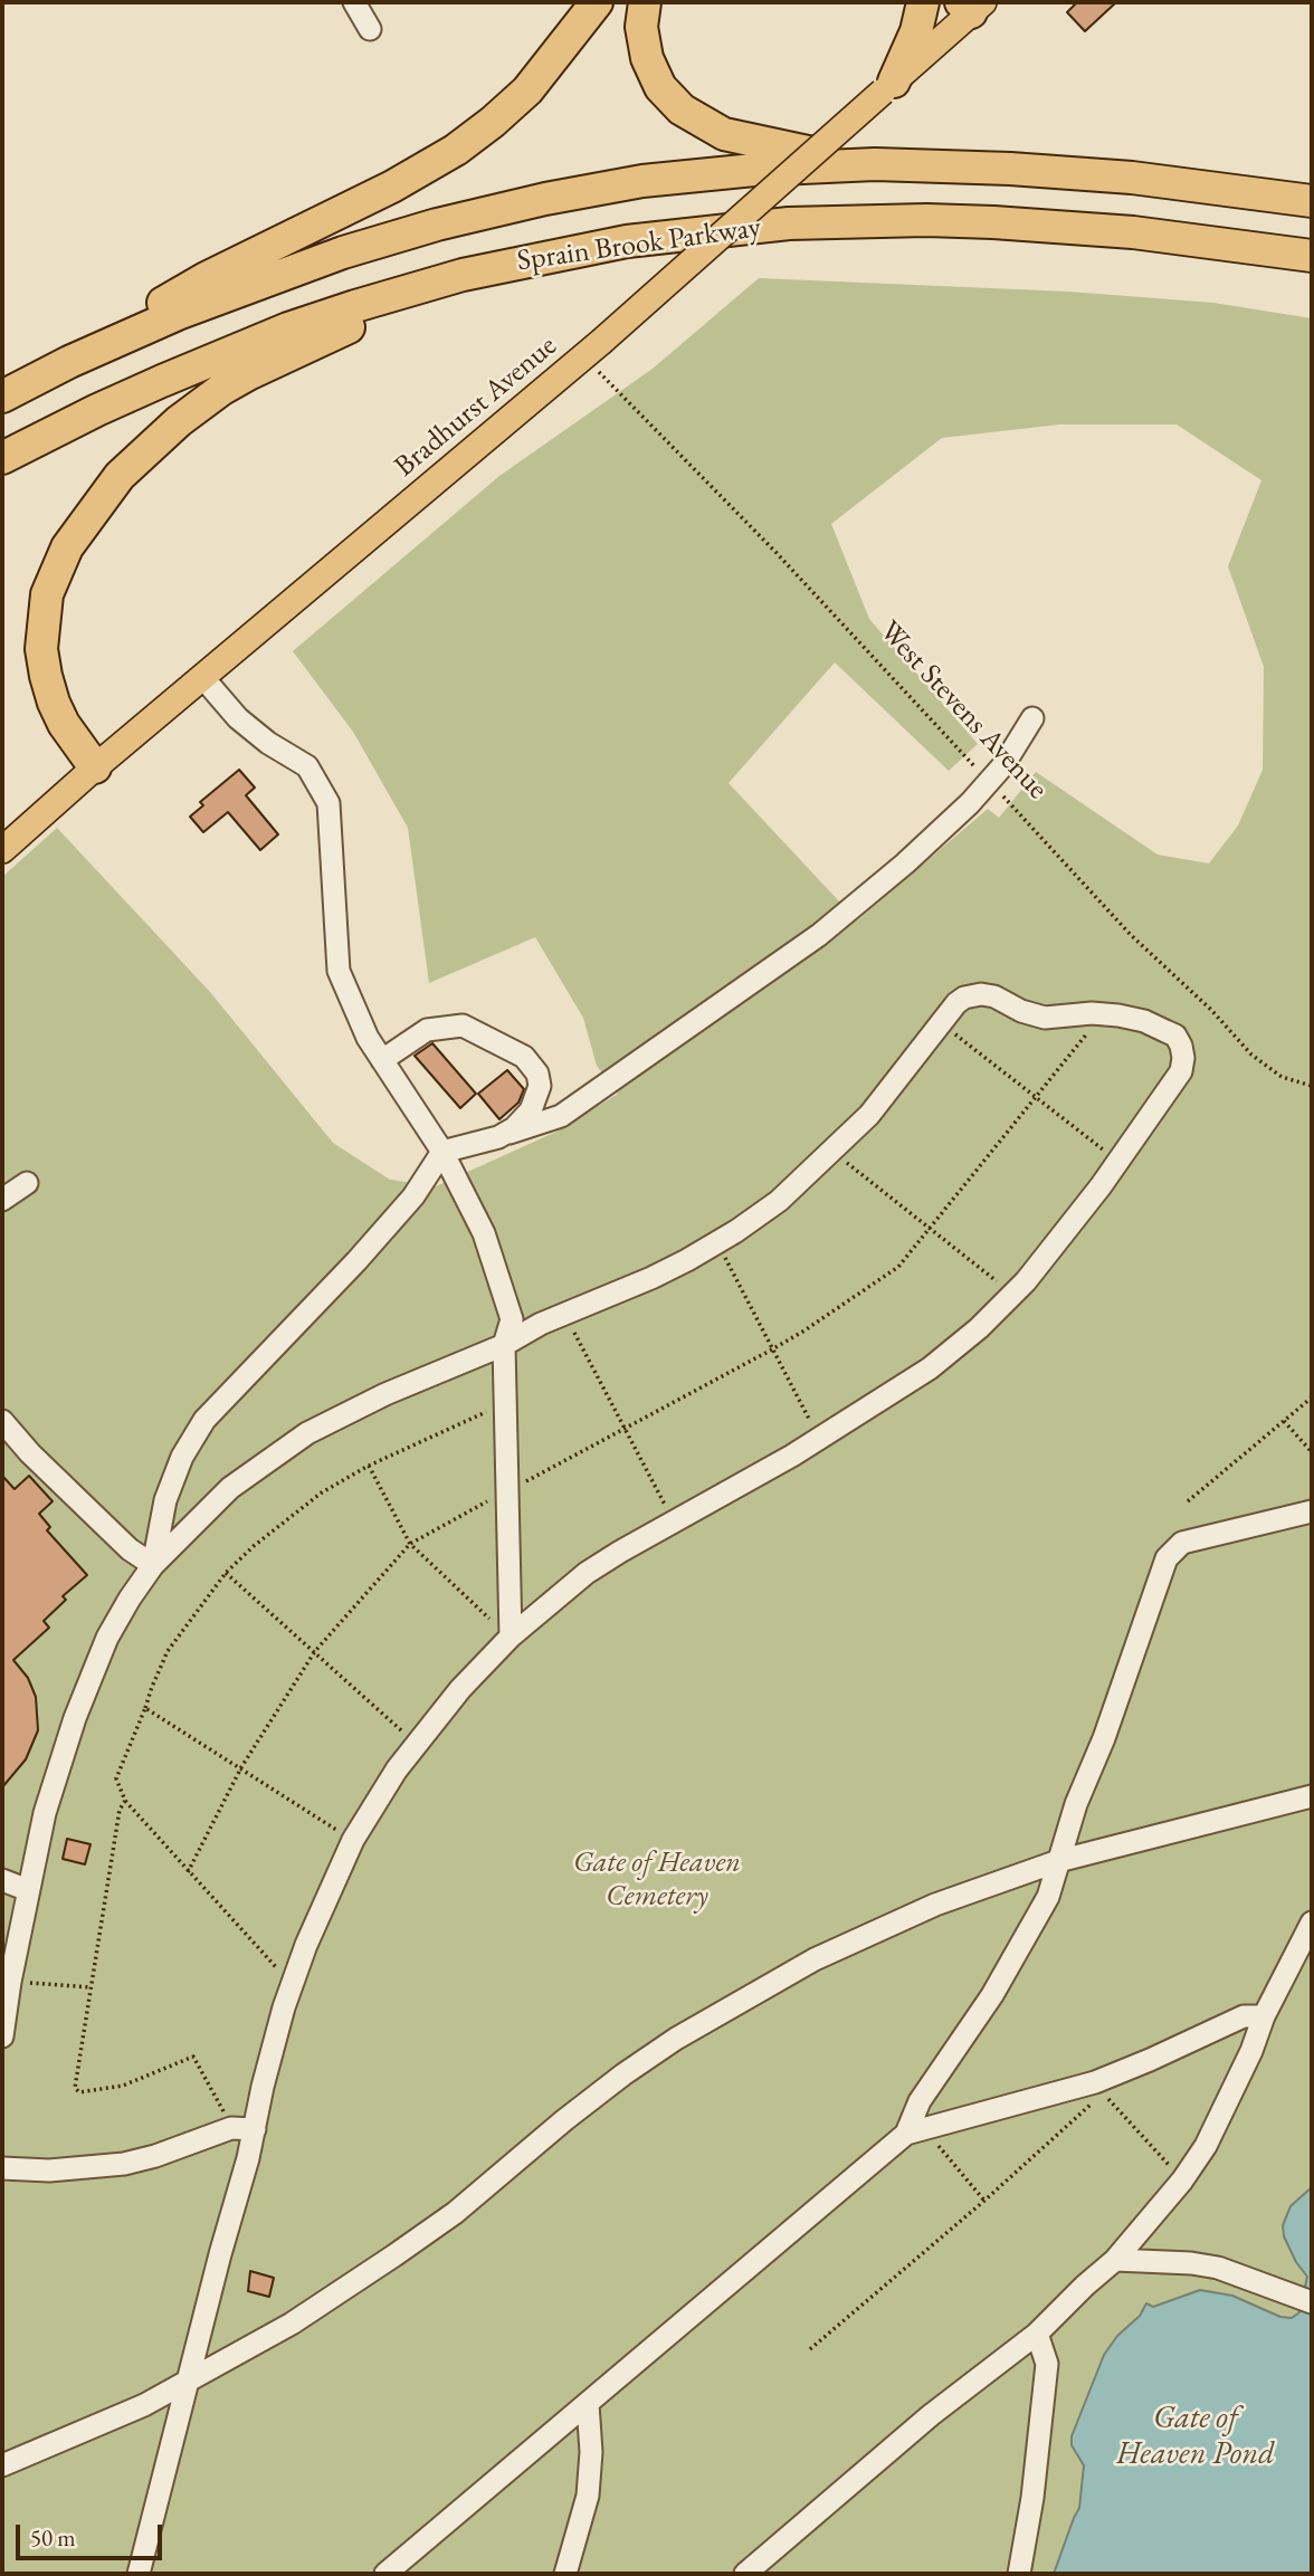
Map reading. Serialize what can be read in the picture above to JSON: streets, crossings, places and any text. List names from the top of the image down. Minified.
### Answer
{"streets":{"highway":["Sprain Brook Parkway"],"main road":["Bradhurst Avenue"],"path":["West Stevens Avenue"]},"crossings":[["Bradhurst Avenue","West Stevens Avenue"]],"water":["Gate of Heaven Pond"],"parks":["Gate of Heaven Cemetery"],"scale_bar":"50 m"}
